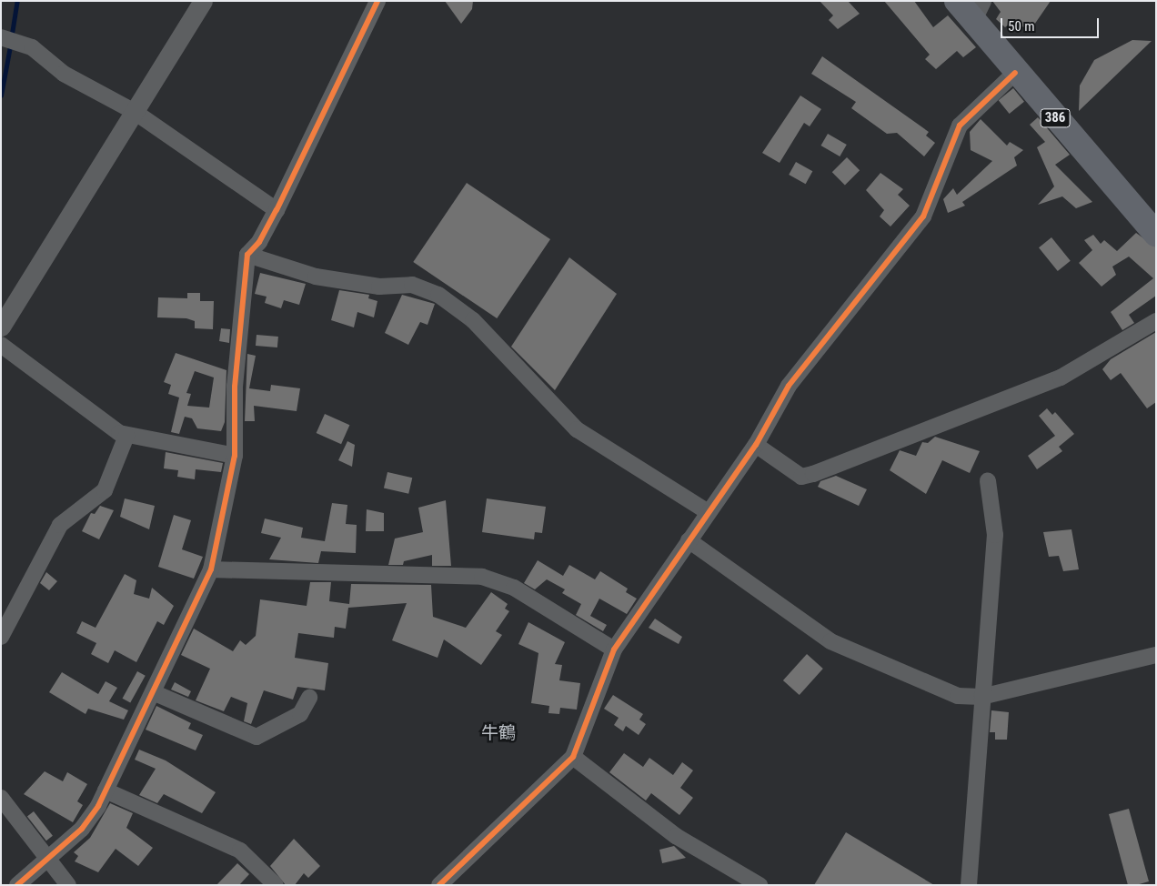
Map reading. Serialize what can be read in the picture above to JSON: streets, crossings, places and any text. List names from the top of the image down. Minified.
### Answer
{"streets":{"highway":["386"]},"districts":["牛鶴"],"scale_bar":"50 m"}
